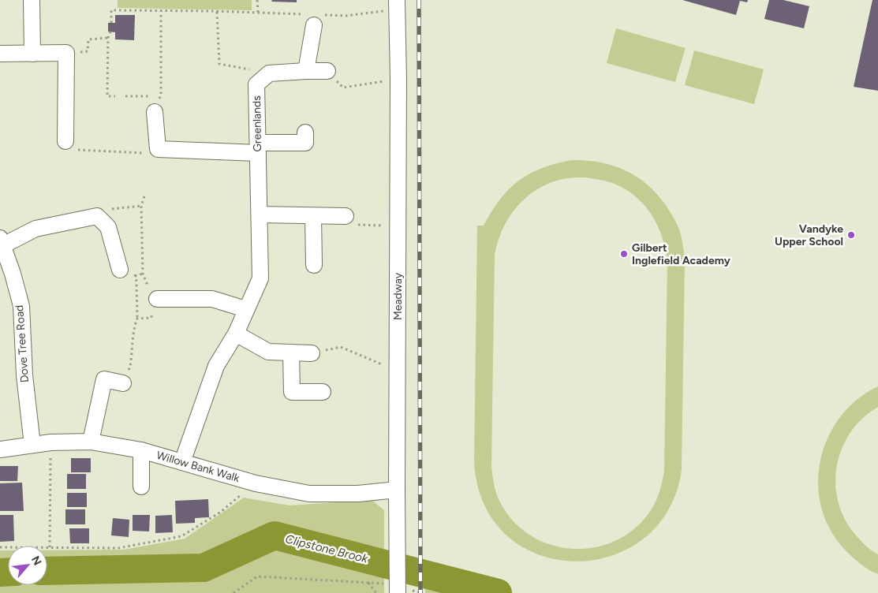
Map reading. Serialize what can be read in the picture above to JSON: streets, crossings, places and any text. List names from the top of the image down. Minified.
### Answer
{"streets":{"street":["Greenlands","Meadway","Dove Tree Road","Willow Bank Walk"]},"crossings":[["Greenlands","Willow Bank Walk"],["Meadway","Willow Bank Walk"],["Dove Tree Road","Willow Bank Walk"]],"water":["Clipstone Brook"],"places":["Vandyke Upper School","Gilbert Inglefield Academy"],"north":"top right"}
